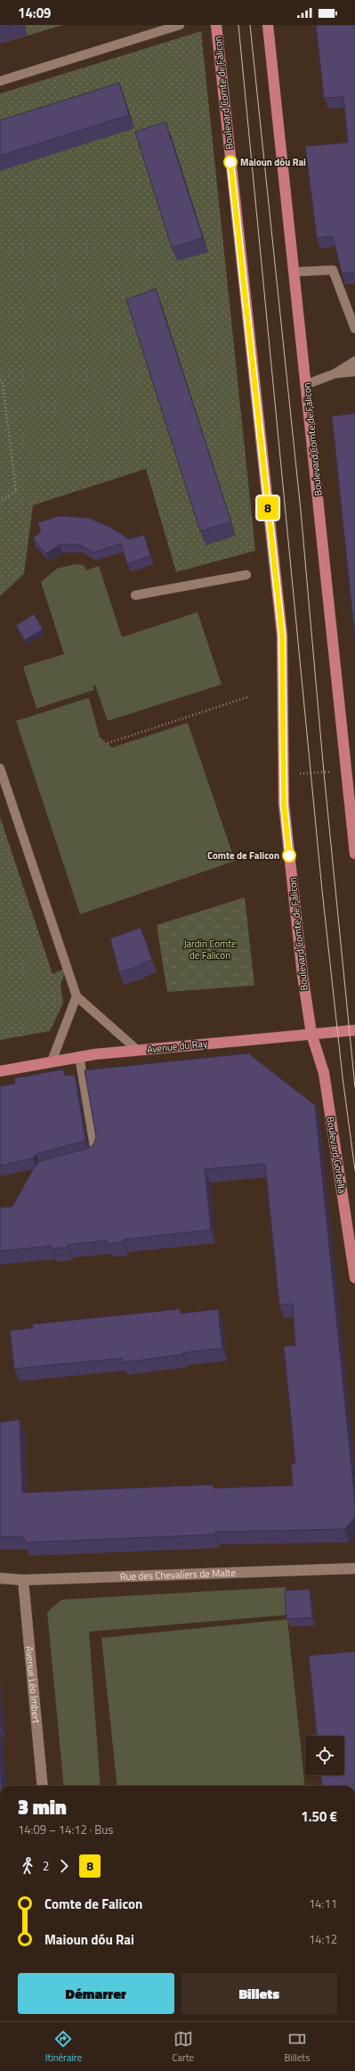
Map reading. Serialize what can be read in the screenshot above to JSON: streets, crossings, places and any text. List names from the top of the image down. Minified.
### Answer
{"streets":{"main road":["Boulevard Comte de Falicon","Avenue du Ray","Boulevard Gorbella"],"street":["Rue des Chevaliers de Malte","Avenue Léo Imbert"]},"crossings":[["Boulevard Comte de Falicon","Avenue du Ray"],["Boulevard Comte de Falicon","Boulevard Gorbella"],["Avenue du Ray","Boulevard Gorbella"],["Rue des Chevaliers de Malte","Avenue Léo Imbert"]],"parks":["Jardin Comte de Falicon"],"places":["Maioun dóu Rai","Comte de Falicon"],"lines":["bus line 8"],"page":{"status":"14:09","on_map":"8","heading":["3 min","14:09 – 14:12 · Bus","1.50 €"],"legs":["2","8"],"list":[{"name":"Comte de Falicon","value":"14:11"},{"name":"Maioun dóu Rai","value":"14:12"}],"buttons":["Démarrer","Billets"],"tabs":["Itinéraire","Carte","Billets"]}}
